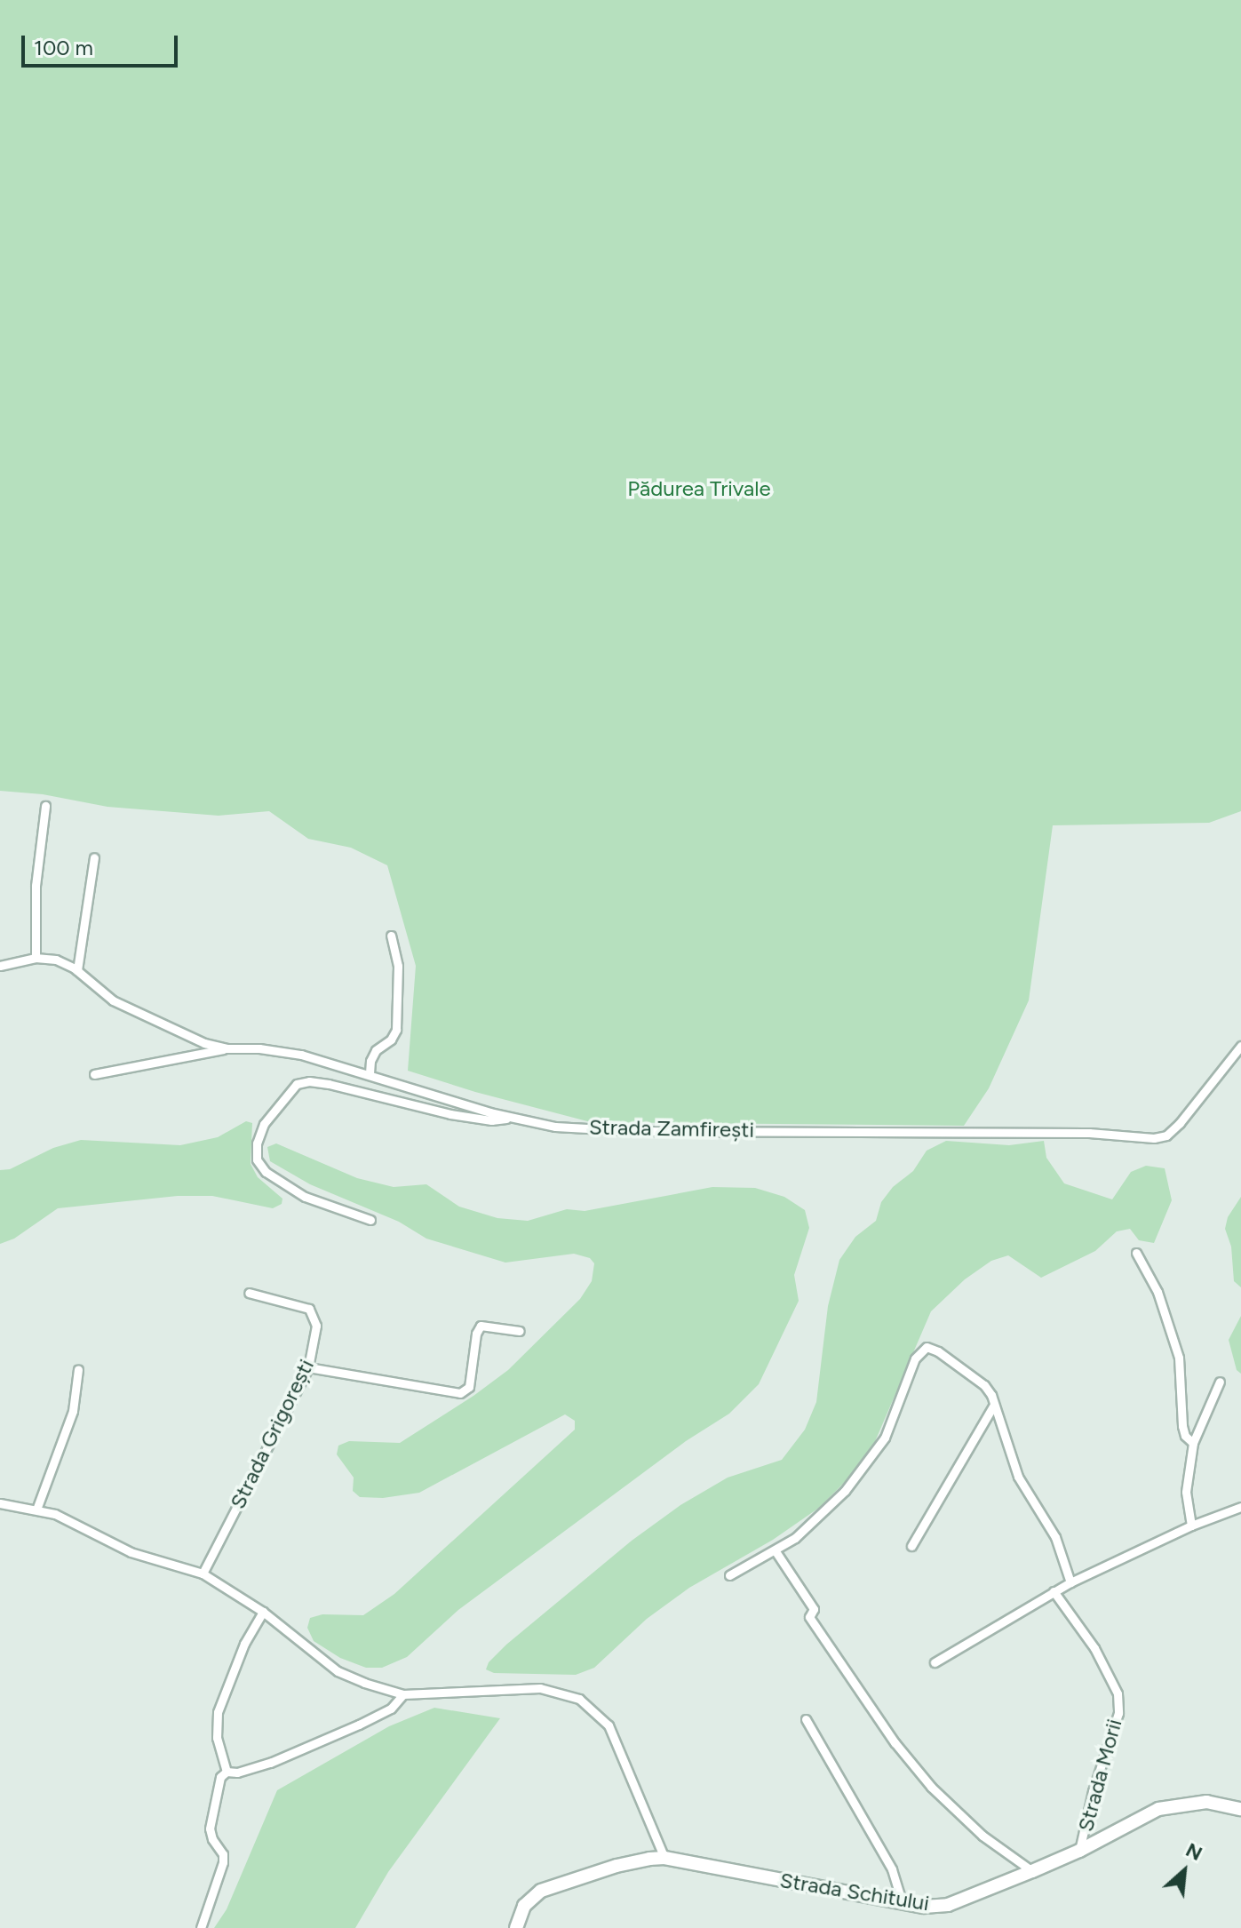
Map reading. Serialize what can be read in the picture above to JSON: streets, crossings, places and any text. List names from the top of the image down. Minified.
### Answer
{"streets":{"main road":["Strada Schitului"],"street":["Strada Zamfirești","Strada Grigorești","Strada Morii"]},"crossings":[["Strada Morii","Strada Schitului"]],"parks":["Pădurea Trivale"],"scale_bar":"100 m","north":"top right"}
